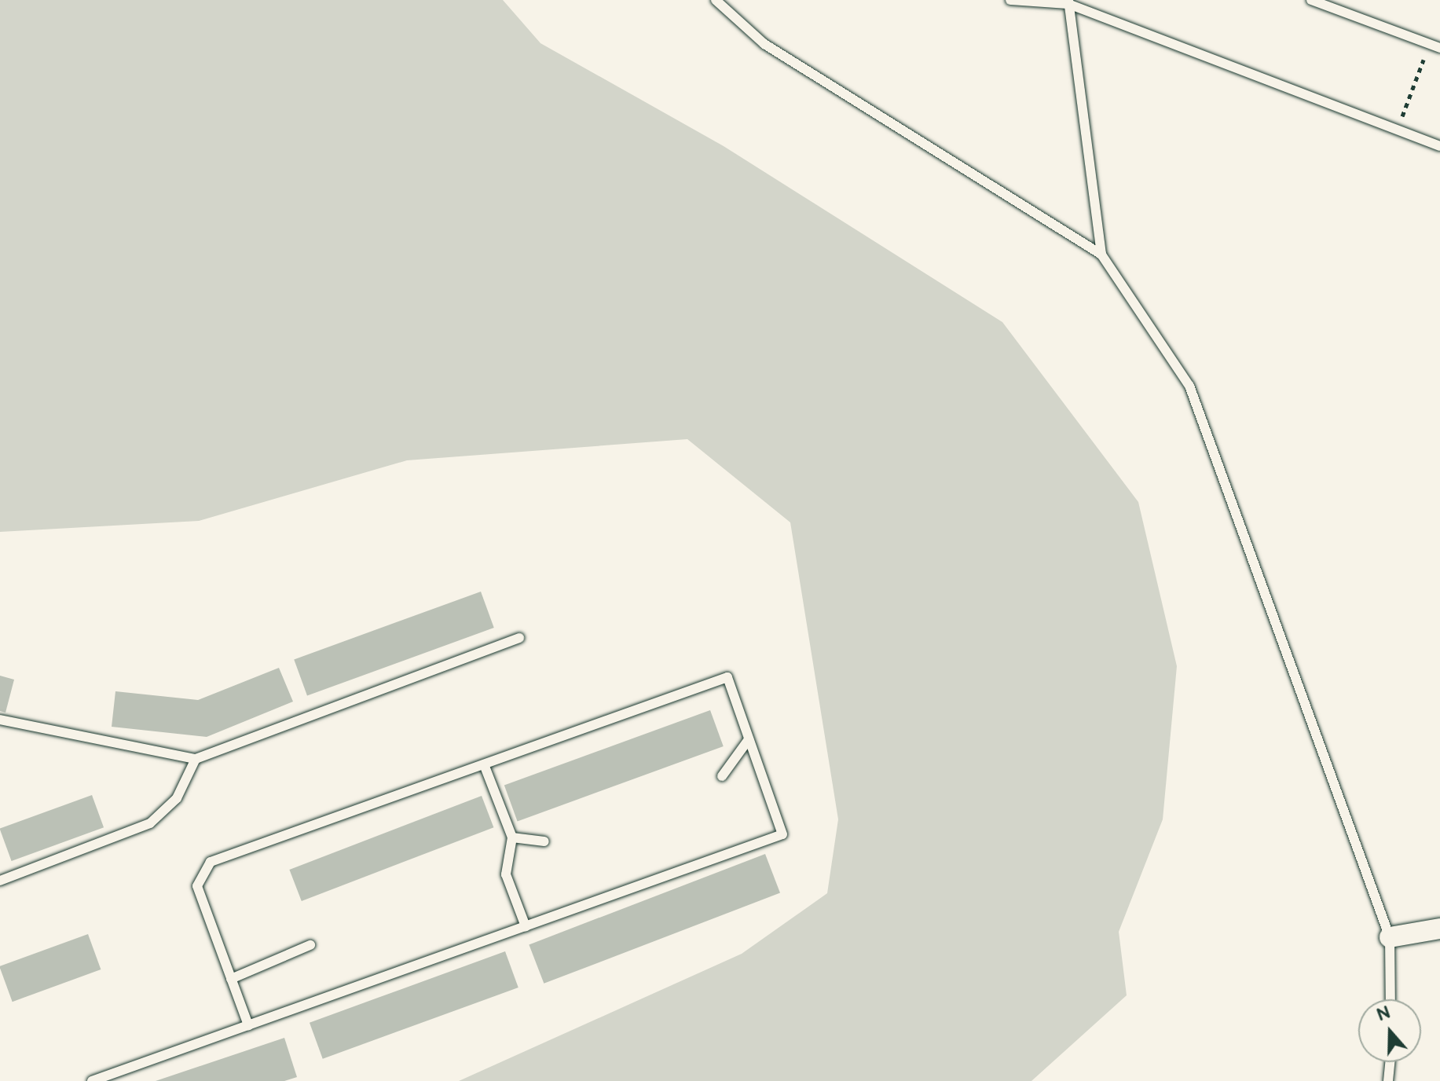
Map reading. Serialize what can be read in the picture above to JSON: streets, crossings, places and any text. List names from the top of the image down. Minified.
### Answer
{"north":"top"}
